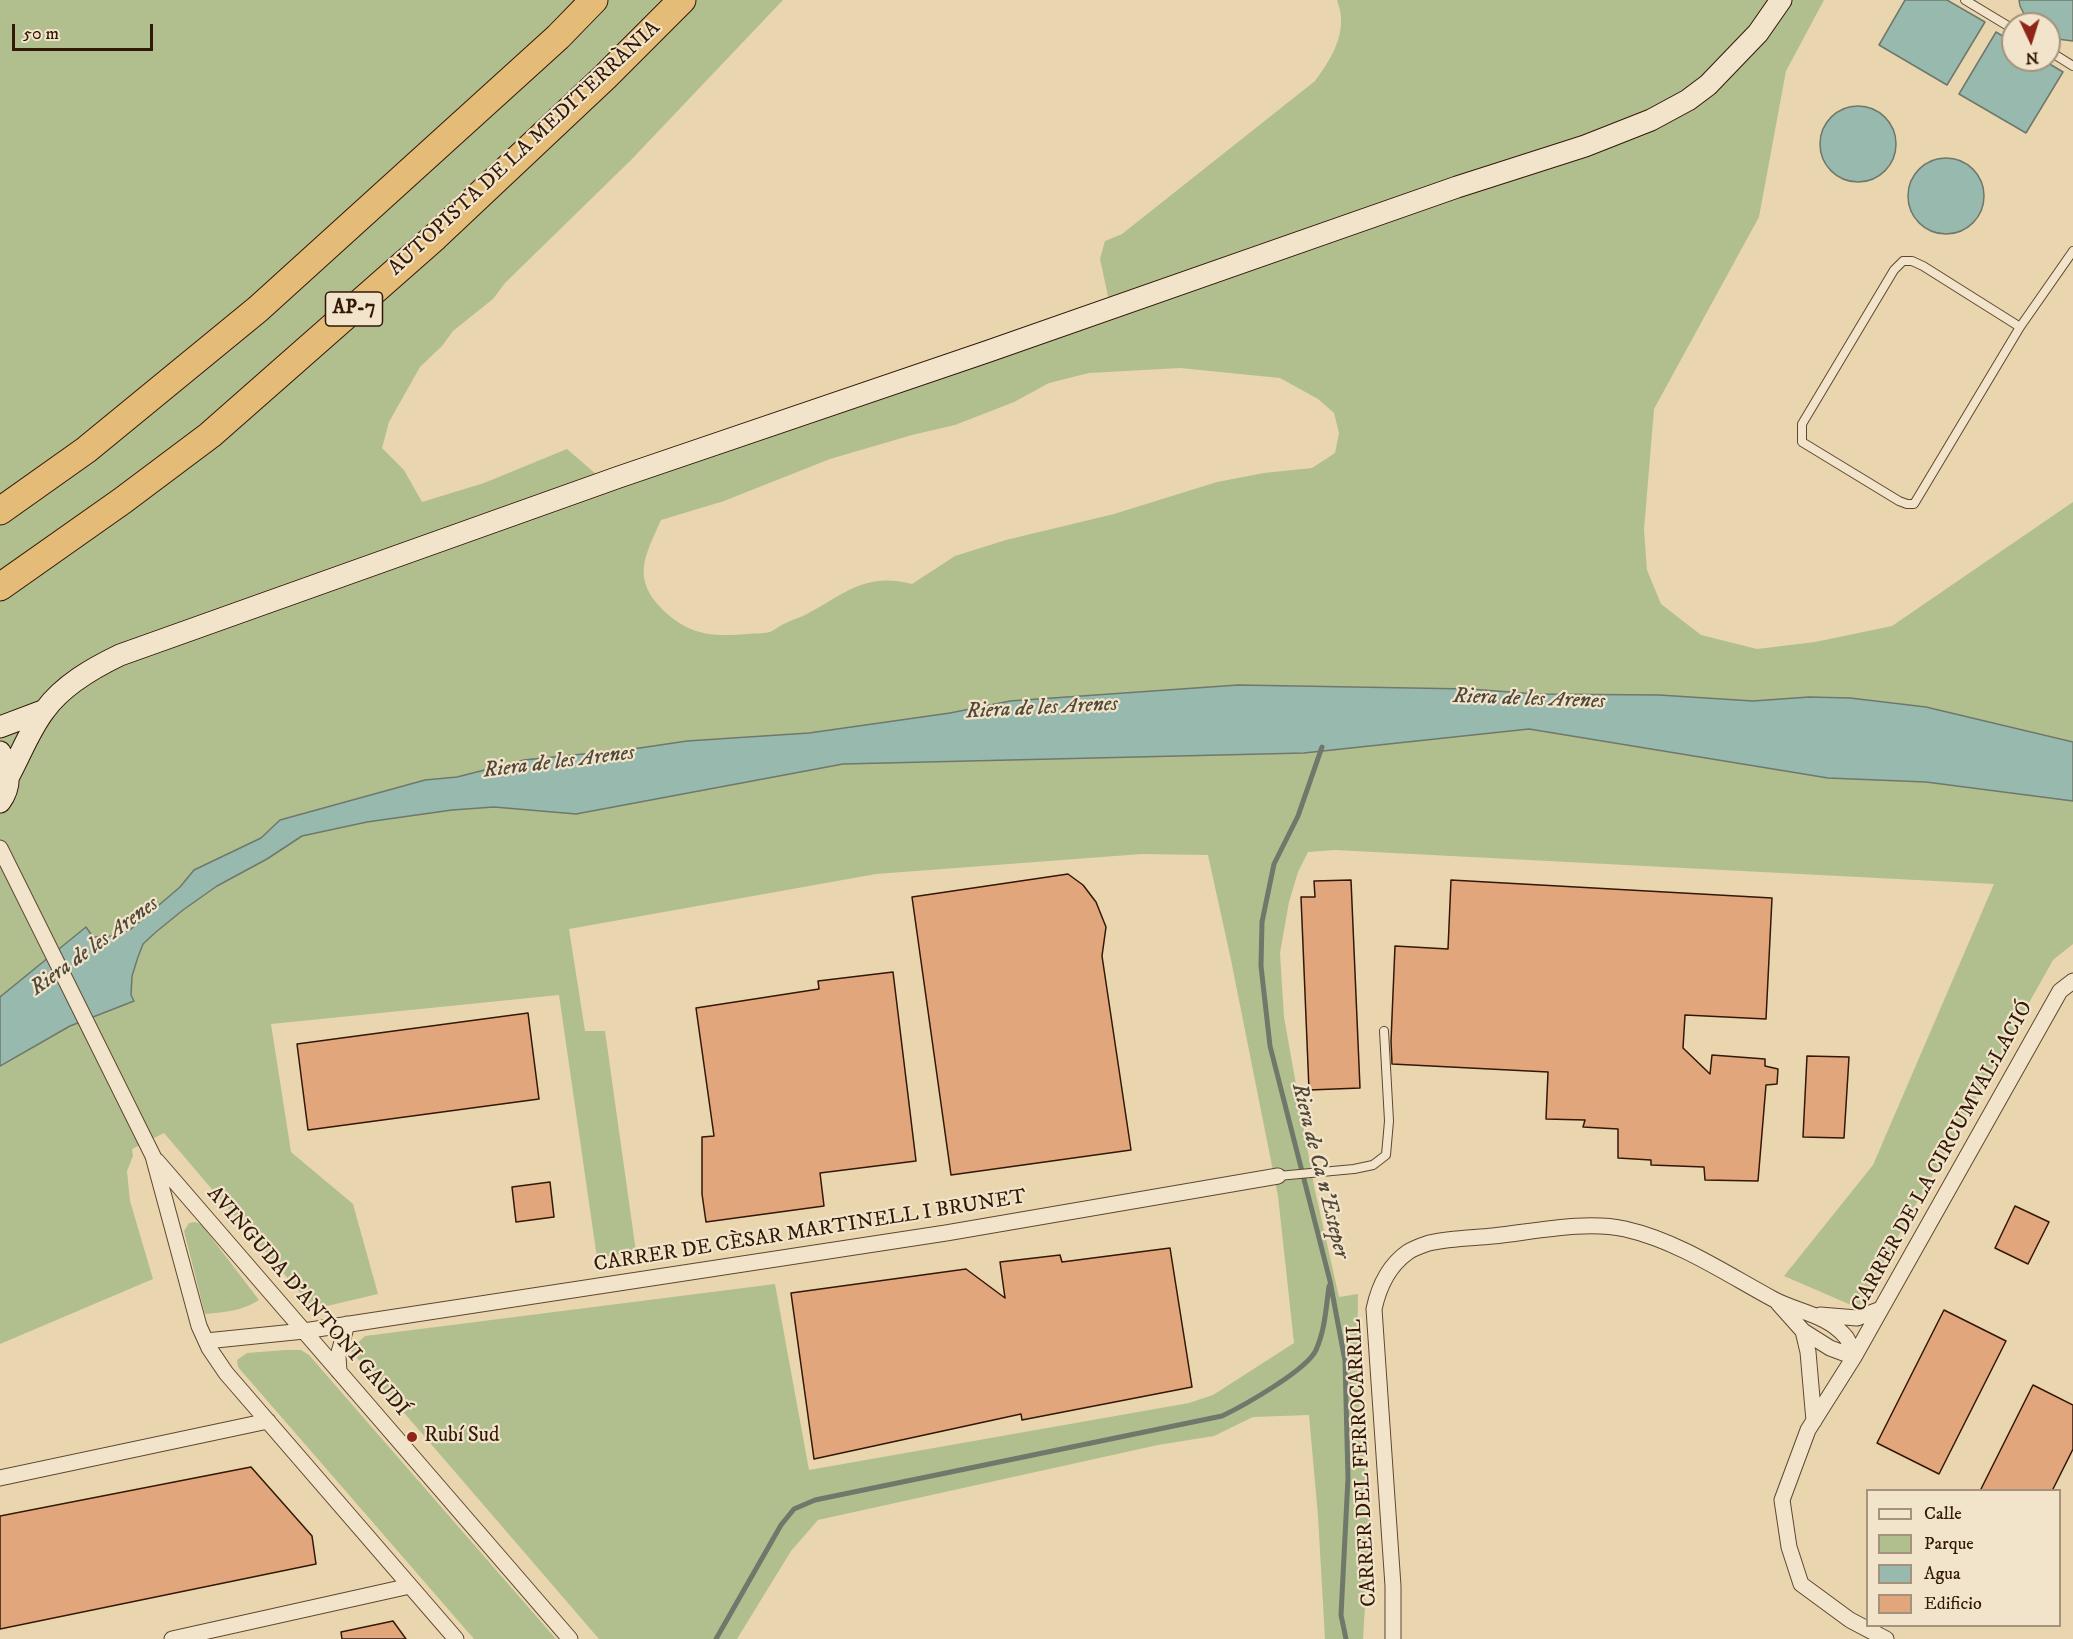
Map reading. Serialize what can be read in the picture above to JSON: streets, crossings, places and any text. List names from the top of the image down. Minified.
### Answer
{"streets":{"highway":["AUTOPISTA DE LA MEDITERRÀNIA","AP-7"],"street":["CARRER DE LA CIRCUMVAL·LACIÓ","CARRER DE CÈSAR MARTINELL I BRUNET","AVINGUDA D'ANTONI GAUDÍ","CARRER DEL FERROCARRIL"]},"crossings":[["CARRER DE LA CIRCUMVAL·LACIÓ","CARRER DEL FERROCARRIL"],["CARRER DE CÈSAR MARTINELL I BRUNET","AVINGUDA D'ANTONI GAUDÍ"]],"water":["Riera de les Arenes","Riera de Ca n'Esteper"],"places":["Rubí Sud"],"legend":["Calle","Parque","Agua","Edificio"],"scale_bar":"50 m","north":"bottom"}
